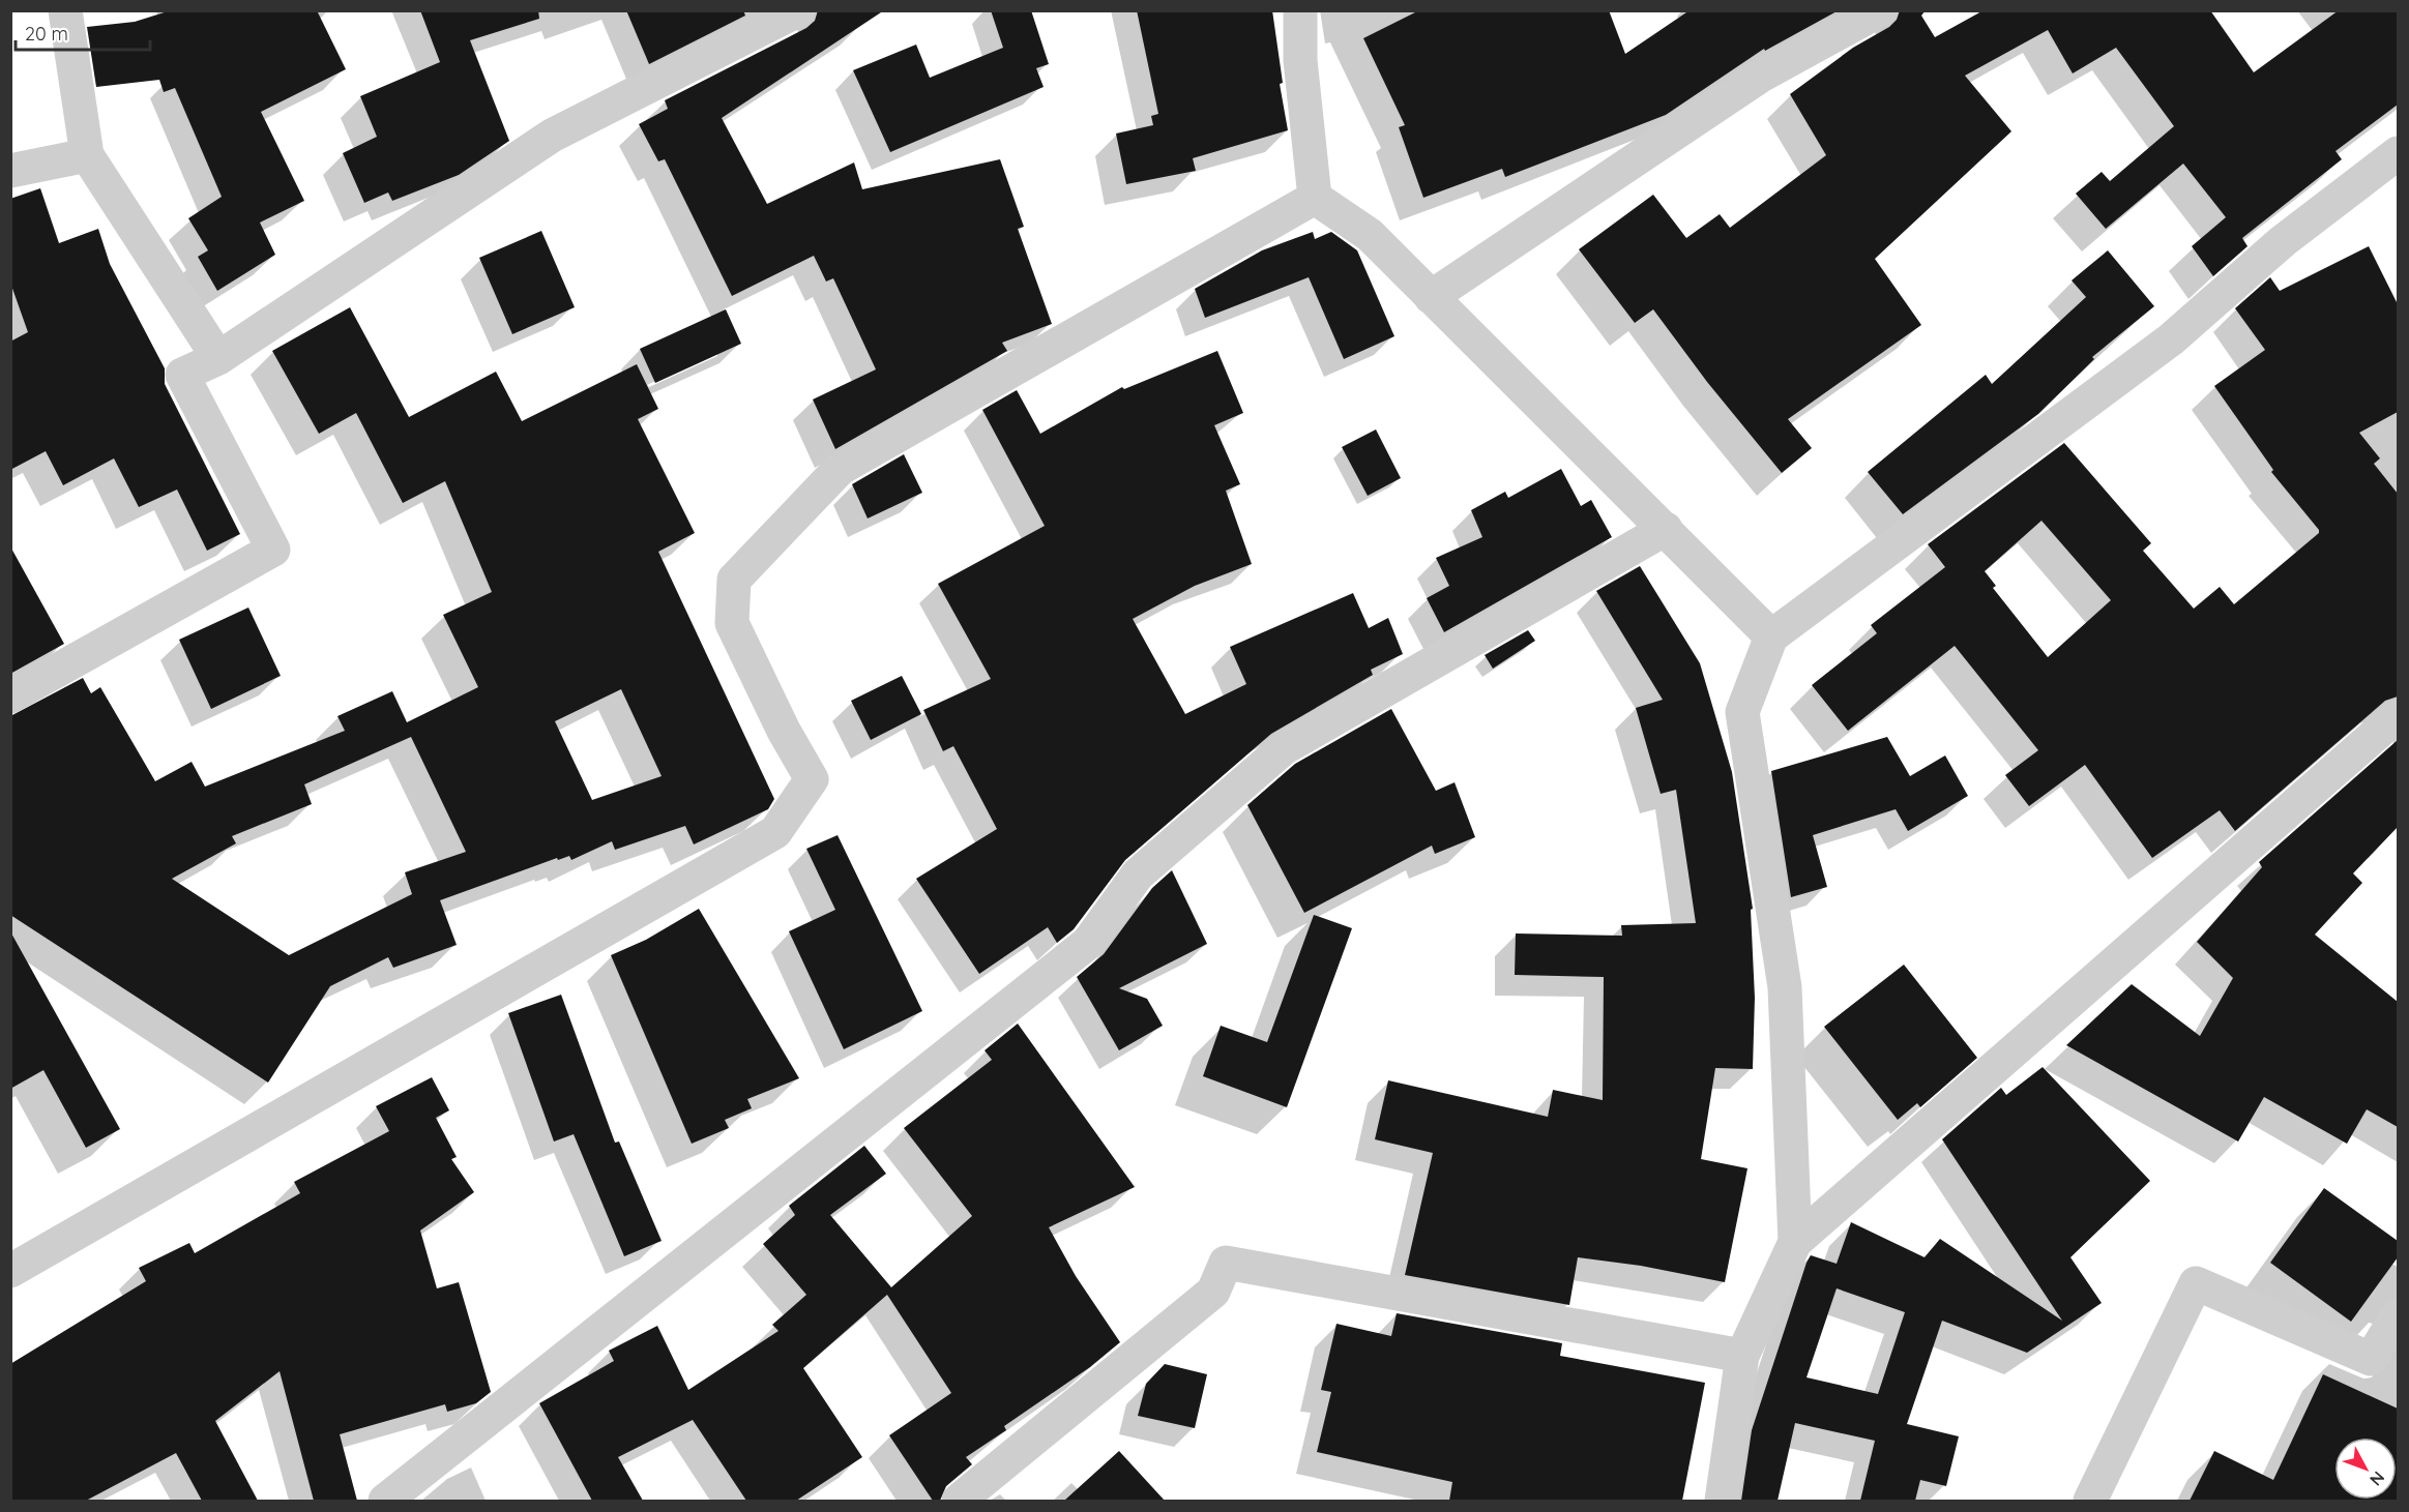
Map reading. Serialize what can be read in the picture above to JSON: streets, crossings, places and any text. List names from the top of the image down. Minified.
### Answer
{"scale_bar":"20 m","north":"bottom right"}
